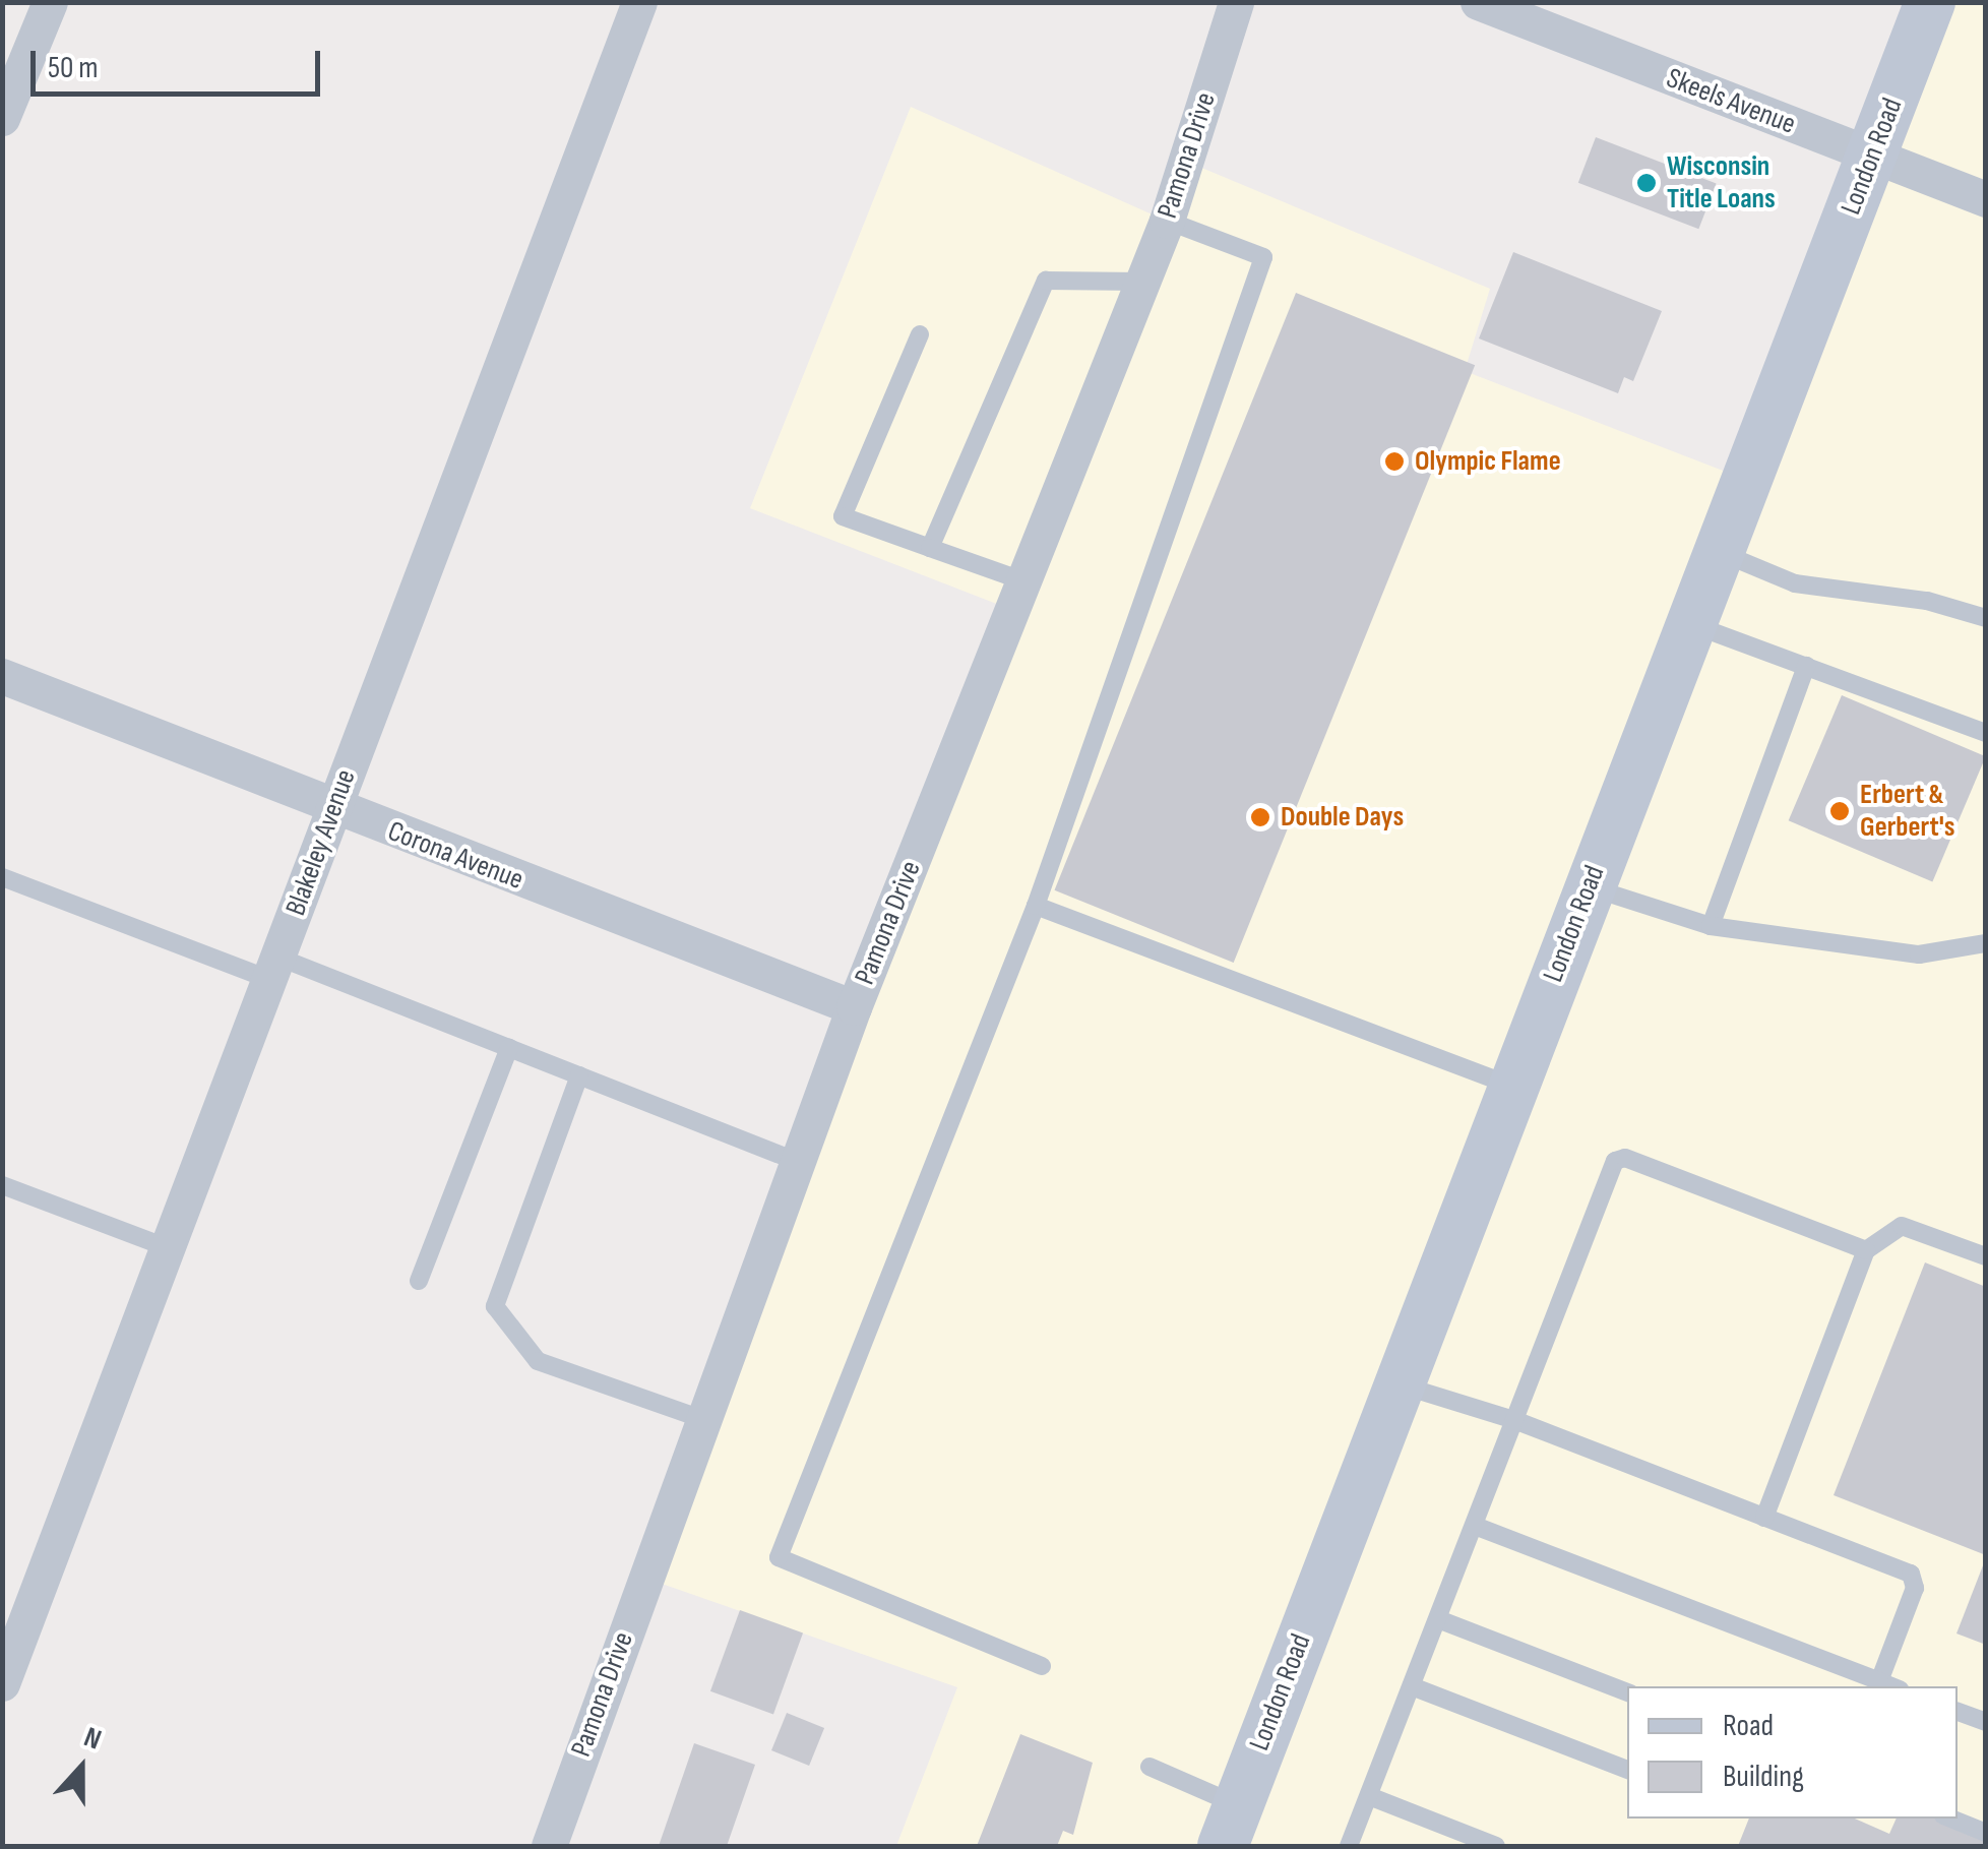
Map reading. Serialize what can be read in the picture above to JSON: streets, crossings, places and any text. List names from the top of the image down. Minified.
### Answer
{"streets":{"street":["Skeels Avenue","Pamona Drive","London Road","Blakeley Avenue","Corona Avenue"]},"crossings":[["Skeels Avenue","London Road"],["Pamona Drive","Corona Avenue"],["Blakeley Avenue","Corona Avenue"]],"places":["Wisconsin Title Loans","Olympic Flame","Erbert & Gerbert's","Double Days"],"legend":["Road","Building"],"scale_bar":"50 m","north":"top"}
